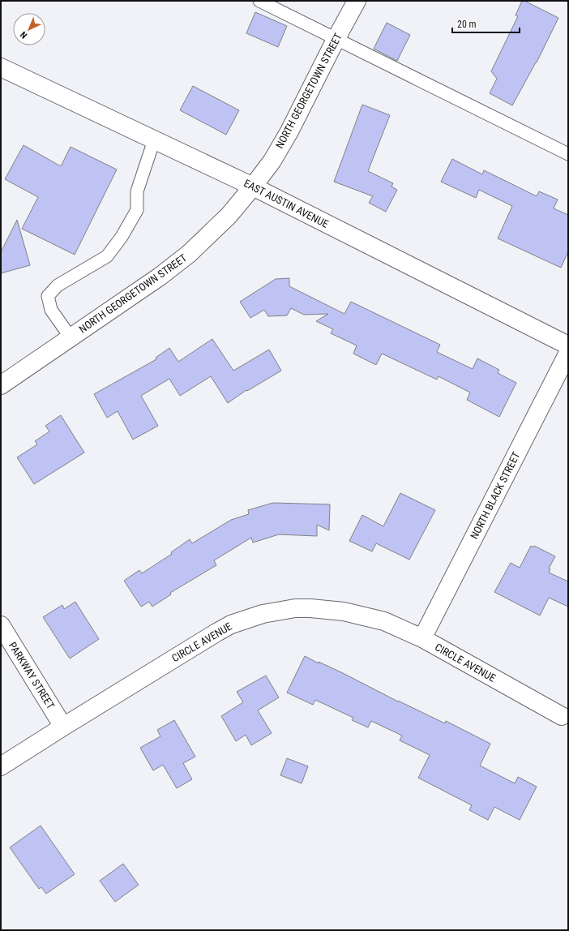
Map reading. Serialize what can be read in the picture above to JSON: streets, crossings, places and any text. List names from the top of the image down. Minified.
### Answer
{"streets":{"street":["NORTH GEORGETOWN STREET","EAST AUSTIN AVENUE","NORTH BLACK STREET","CIRCLE AVENUE","PARKWAY STREET"]},"crossings":[["NORTH GEORGETOWN STREET","EAST AUSTIN AVENUE"],["NORTH BLACK STREET","CIRCLE AVENUE"],["CIRCLE AVENUE","PARKWAY STREET"]],"scale_bar":"20 m","north":"bottom left"}
